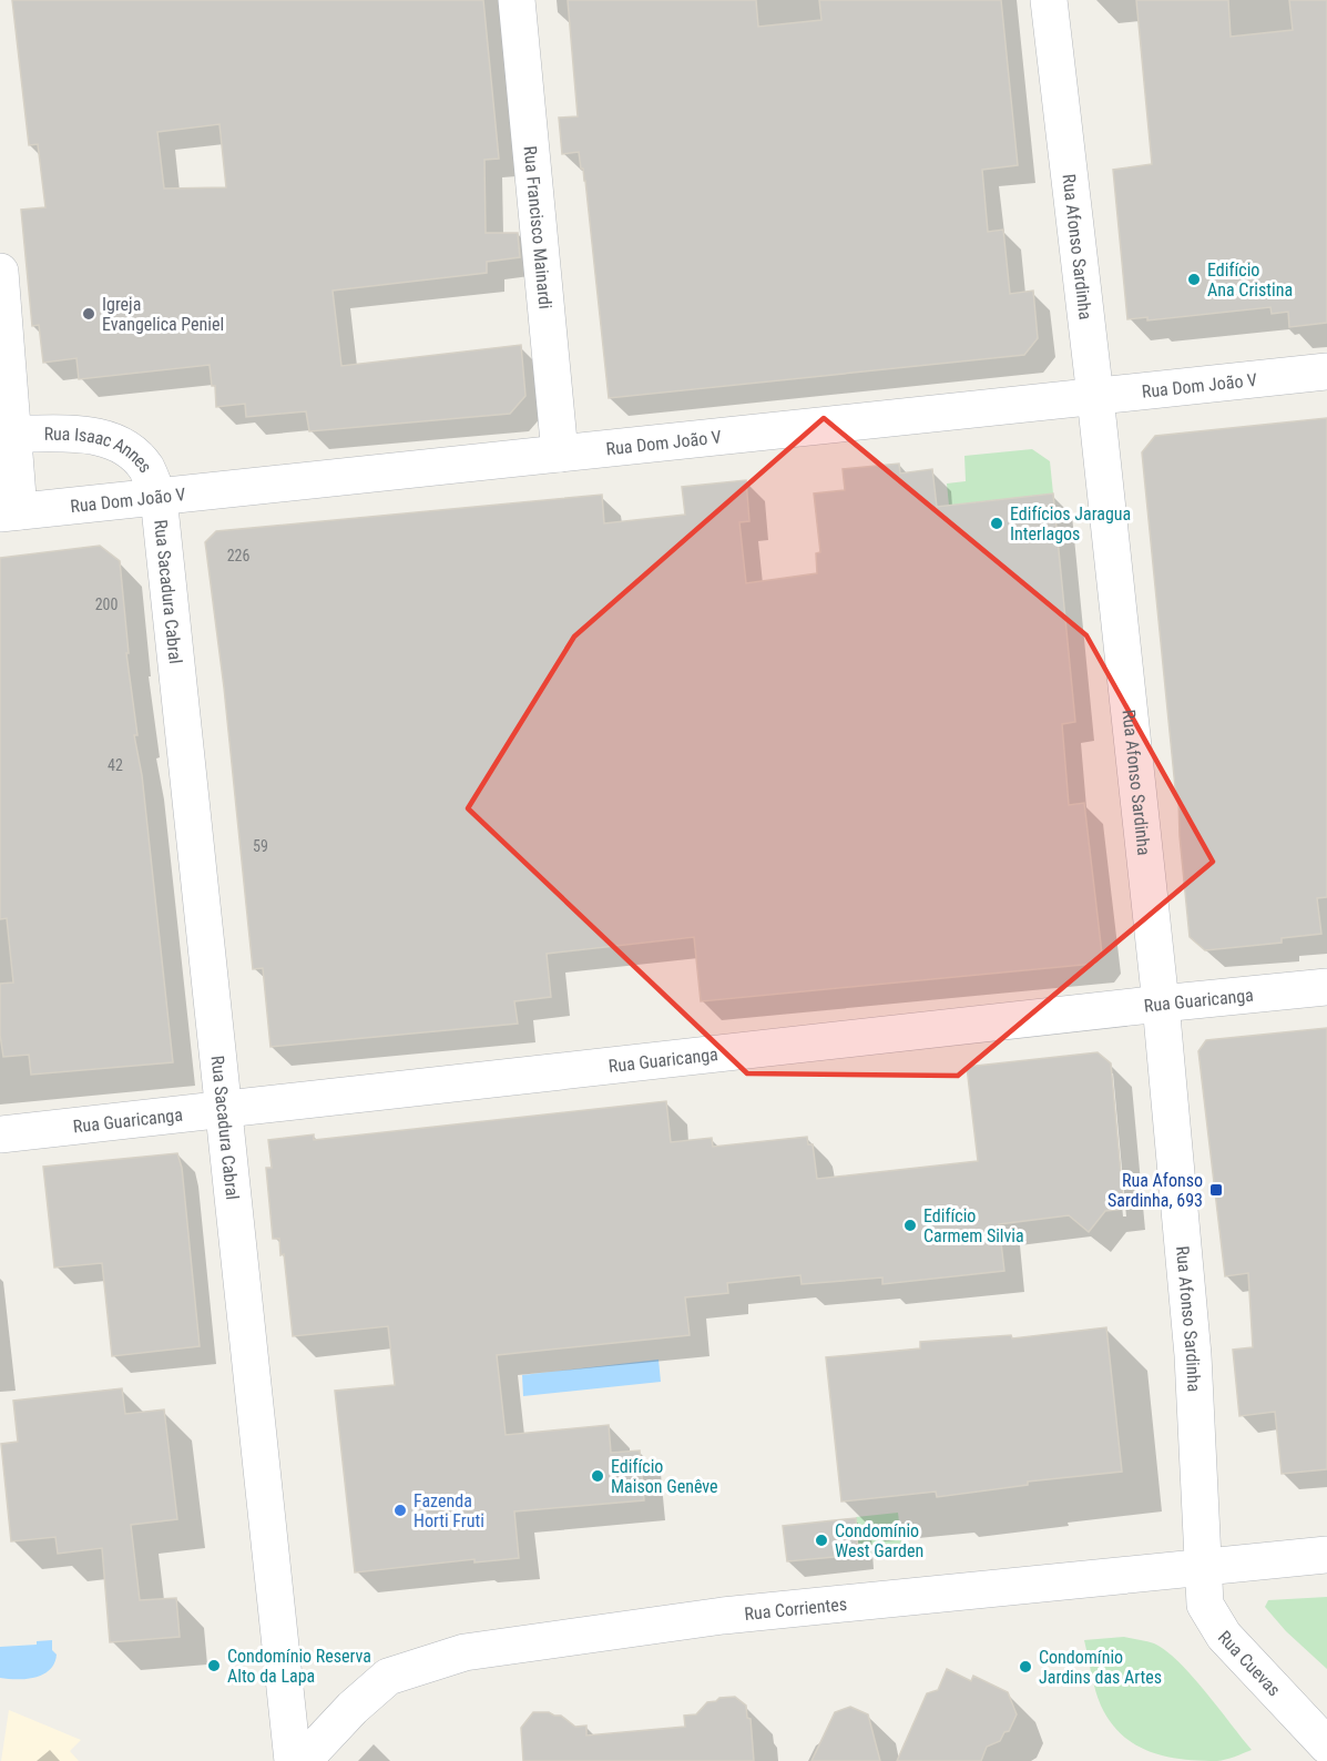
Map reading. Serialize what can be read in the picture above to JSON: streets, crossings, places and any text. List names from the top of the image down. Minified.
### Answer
{"streets":{"street":["Rua Francisco Mainardi","Rua Afonso Sardinha","Rua Dom João V","Rua Isaac Annes","Rua Sacadura Cabral","Rua Guaricanga","Rua Corrientes","Rua Cuevas"]},"crossings":[["Rua Francisco Mainardi","Rua Dom João V"],["Rua Afonso Sardinha","Rua Dom João V"],["Rua Afonso Sardinha","Rua Guaricanga"],["Rua Afonso Sardinha","Rua Corrientes"],["Rua Afonso Sardinha","Rua Cuevas"],["Rua Dom João V","Rua Isaac Annes"],["Rua Dom João V","Rua Sacadura Cabral"],["Rua Isaac Annes","Rua Sacadura Cabral"],["Rua Sacadura Cabral","Rua Guaricanga"],["Rua Corrientes","Rua Cuevas"]],"places":{"other":["Edifício Ana Cristina","Igreja Evangelica Peniel","Edifícios Jaragua Interlagos","Edifício Carmem Silvia","Edifício Maison Genêve","Fazenda Horti Fruti","Condomínio West Garden","Condomínio Reserva Alto da Lapa","Condomínio Jardins das Artes"],"transit":["Rua Afonso Sardinha, 693"]},"house_numbers":["226","200","42","59"]}
